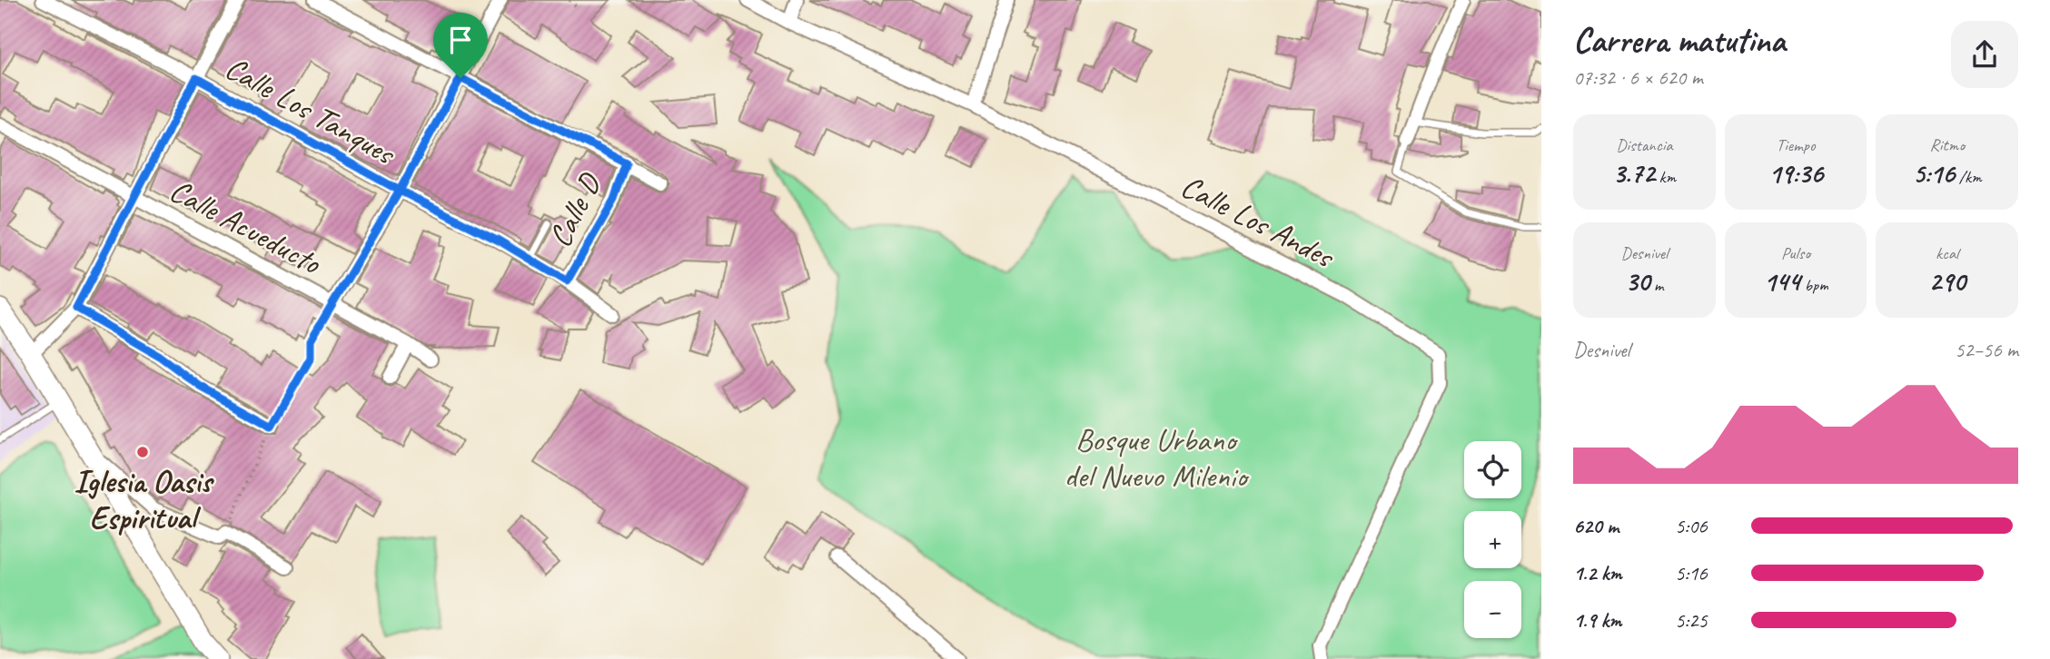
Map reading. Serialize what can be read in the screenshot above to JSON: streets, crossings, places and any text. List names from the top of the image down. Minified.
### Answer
{"streets":{"street":["Calle Los Tanques","Calle D","Calle Los Andes","Calle Acueducto"]},"crossings":[["Calle Los Tanques","Calle D"]],"parks":["Bosque Urbano del Nuevo Milenio"],"places":["Iglesia Oasis Espiritual"],"page":{"heading":["Carrera matutina","07:32 · 6 × 620 m"],"stats":[["Distancia","3.72 km"],["Tiempo","19:36"],["Ritmo","5:16 /km"],["Desnivel","30 m"],["Pulso","144 bpm"],["kcal","290"]],"chart":["Desnivel","52–56 m"],"map_buttons":["+","−"],"list":[{"name":"620 m","note":"5:06"},{"name":"1.2 km","note":"5:16"},{"name":"1.9 km","note":"5:25"}]}}
